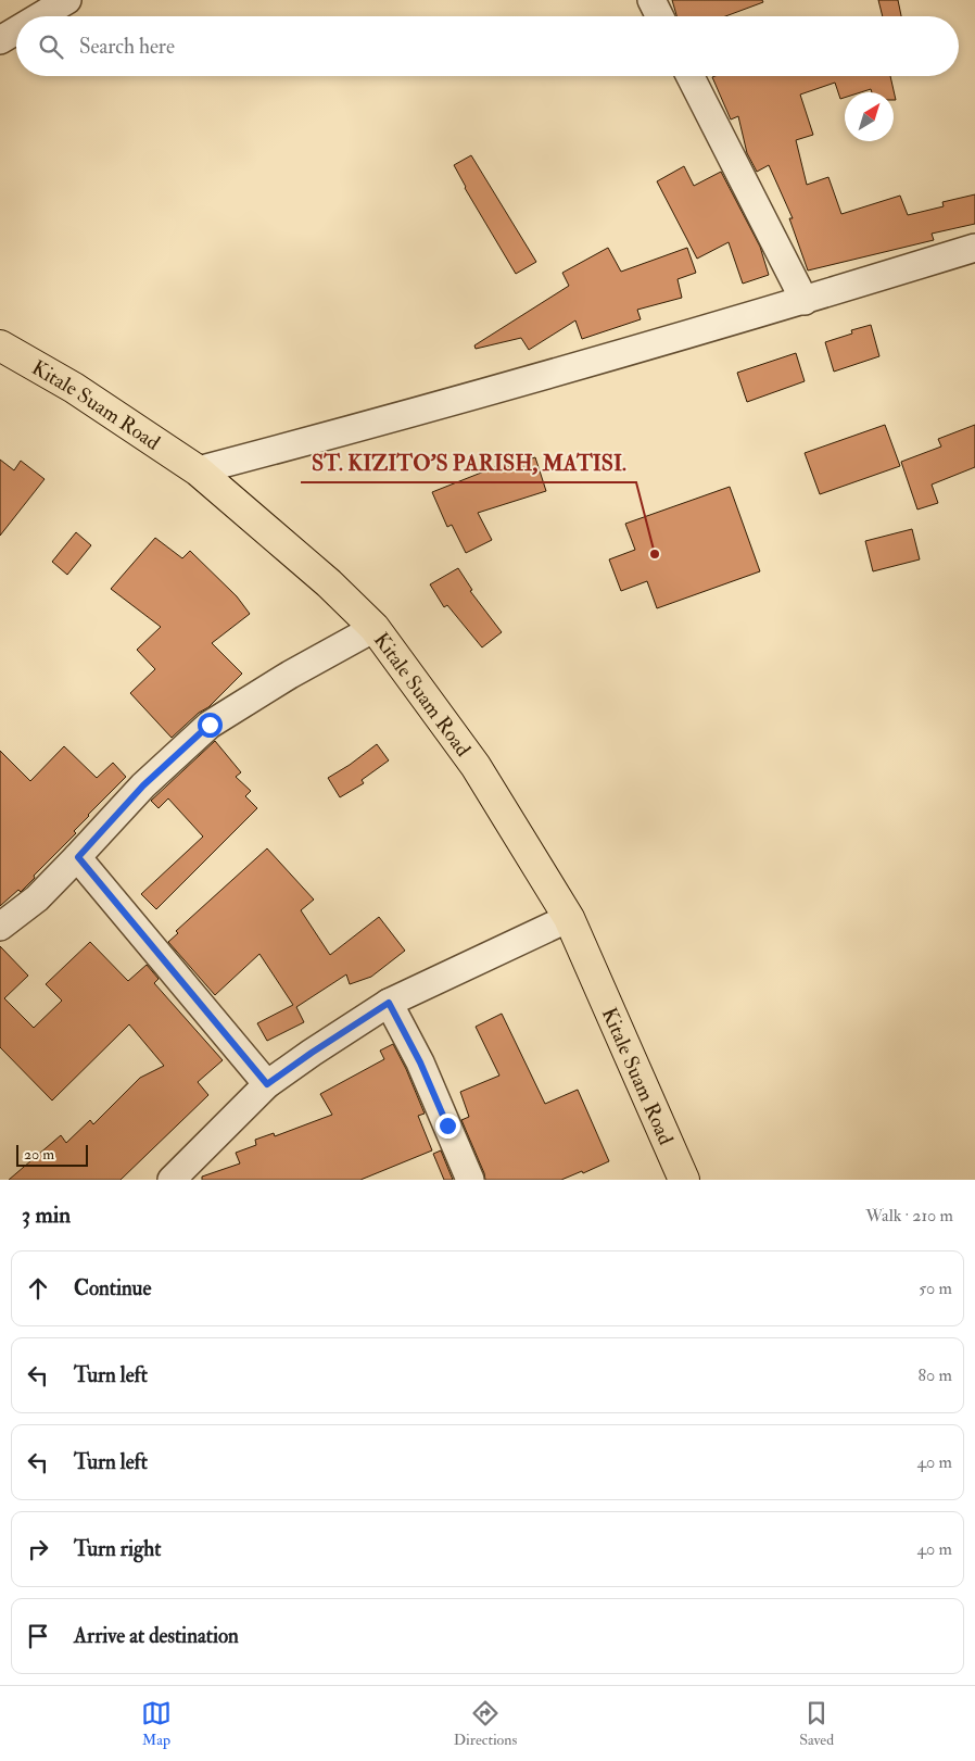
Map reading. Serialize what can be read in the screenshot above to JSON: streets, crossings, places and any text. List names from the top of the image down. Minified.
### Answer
{"streets":{"highway":["Kitale Suam Road"]},"places":["ST. KIZITO'S PARISH, MATISI."],"scale_bar":"20 m","north":"top right","page":{"search":"Search here","scale":"20 m","heading":["3 min","Walk · 210 m"],"list":[["Continue","50 m"],["Turn left","80 m"],["Turn left","40 m"],["Turn right","40 m"],"Arrive at destination"],"nav":["Map","Directions","Saved"]}}
